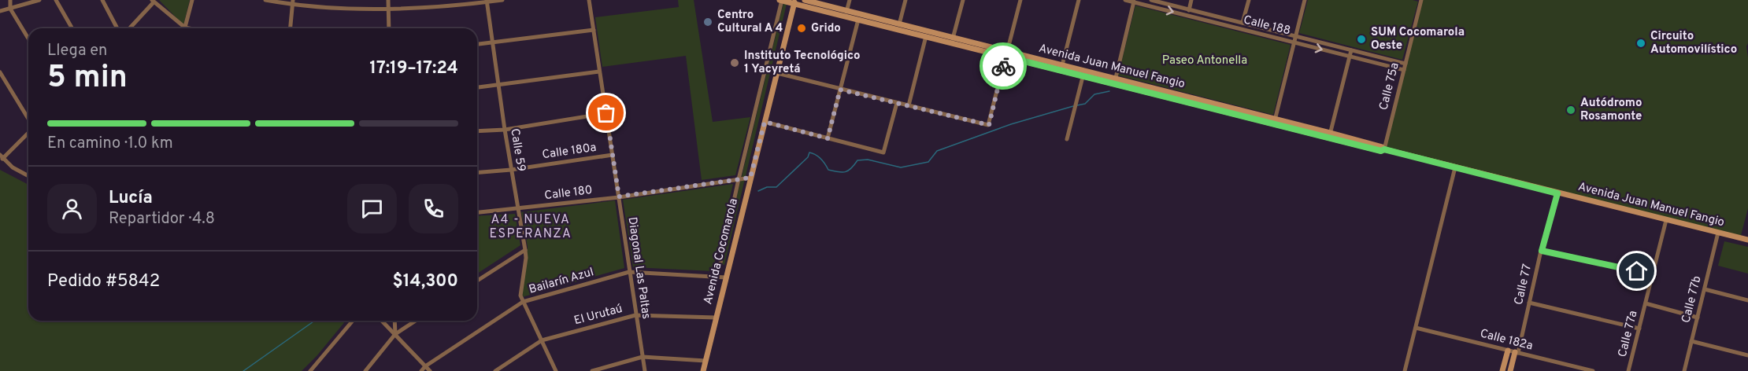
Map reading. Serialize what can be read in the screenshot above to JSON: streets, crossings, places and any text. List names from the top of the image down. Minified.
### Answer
{"streets":{"main road":["Avenida Juan Manuel Fangio","Avenida Cocomarola"],"street":["Calle 188","Calle 75a","Calle 59","Calle 180a","Calle 180","Diagonal Las Paltas","Bailarín Azul","Calle 77","Calle 77b","El Urutaú","Calle 77a","Calle 182a"]},"crossings":[["Calle 188","Calle 75a"],["Avenida Juan Manuel Fangio","Calle 75a"],["Avenida Juan Manuel Fangio","Avenida Cocomarola"],["Avenida Juan Manuel Fangio","Calle 77"],["Avenida Juan Manuel Fangio","Calle 77b"],["Avenida Juan Manuel Fangio","Calle 77a"],["Calle 59","Calle 180a"],["Calle 59","Calle 180"],["Calle 59","Bailarín Azul"],["Calle 180a","Diagonal Las Paltas"],["Calle 180","Avenida Cocomarola"],["Calle 180","Diagonal Las Paltas"],["Avenida Cocomarola","Bailarín Azul"],["Avenida Cocomarola","El Urutaú"],["Diagonal Las Paltas","Bailarín Azul"],["Diagonal Las Paltas","El Urutaú"],["Calle 77","Calle 182a"]],"districts":["A4 - NUEVA ESPERANZA"],"parks":["Paseo Antonella"],"places":["Centro Cultural A 4","Grido","SUM Cocomarola Oeste","Circuito Automovilístico","Instituto Tecnológico 1 Yacyretá","Autódromo Rosamonte"],"page":{"heading":["5 min","Llega en","17:19–17:24"],"panel":["Lucía","Repartidor · 4.8","Pedido #5842","$14,300"],"bar":"En camino · 1.0 km"}}
